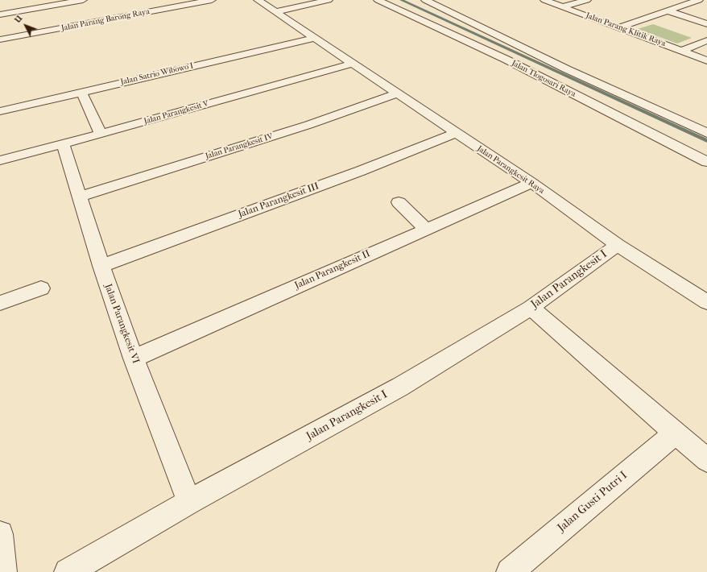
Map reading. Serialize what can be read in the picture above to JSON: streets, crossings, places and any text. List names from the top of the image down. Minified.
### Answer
{"streets":{"street":["Jalan Parang Barong Raya","Jalan Parang Klitik Raya","Jalan Satrio Wibowo I","Jalan Tlogosari Raya","Jalan Parangkesit V","Jalan Parangkesit IV","Jalan Parangkesit Raya","Jalan Parangkesit III","Jalan Parangkesit II","Jalan Parangkesit I","Jalan Parangkesit VI","Jalan Gusti Putri I"]},"crossings":[["Jalan Satrio Wibowo I","Jalan Parangkesit Raya"],["Jalan Parangkesit V","Jalan Parangkesit Raya"],["Jalan Parangkesit V","Jalan Parangkesit VI"],["Jalan Parangkesit IV","Jalan Parangkesit Raya"],["Jalan Parangkesit IV","Jalan Parangkesit VI"],["Jalan Parangkesit Raya","Jalan Parangkesit III"],["Jalan Parangkesit Raya","Jalan Parangkesit II"],["Jalan Parangkesit Raya","Jalan Parangkesit I"],["Jalan Parangkesit III","Jalan Parangkesit VI"],["Jalan Parangkesit II","Jalan Parangkesit VI"],["Jalan Parangkesit I","Jalan Parangkesit VI"]],"north":"top left"}
